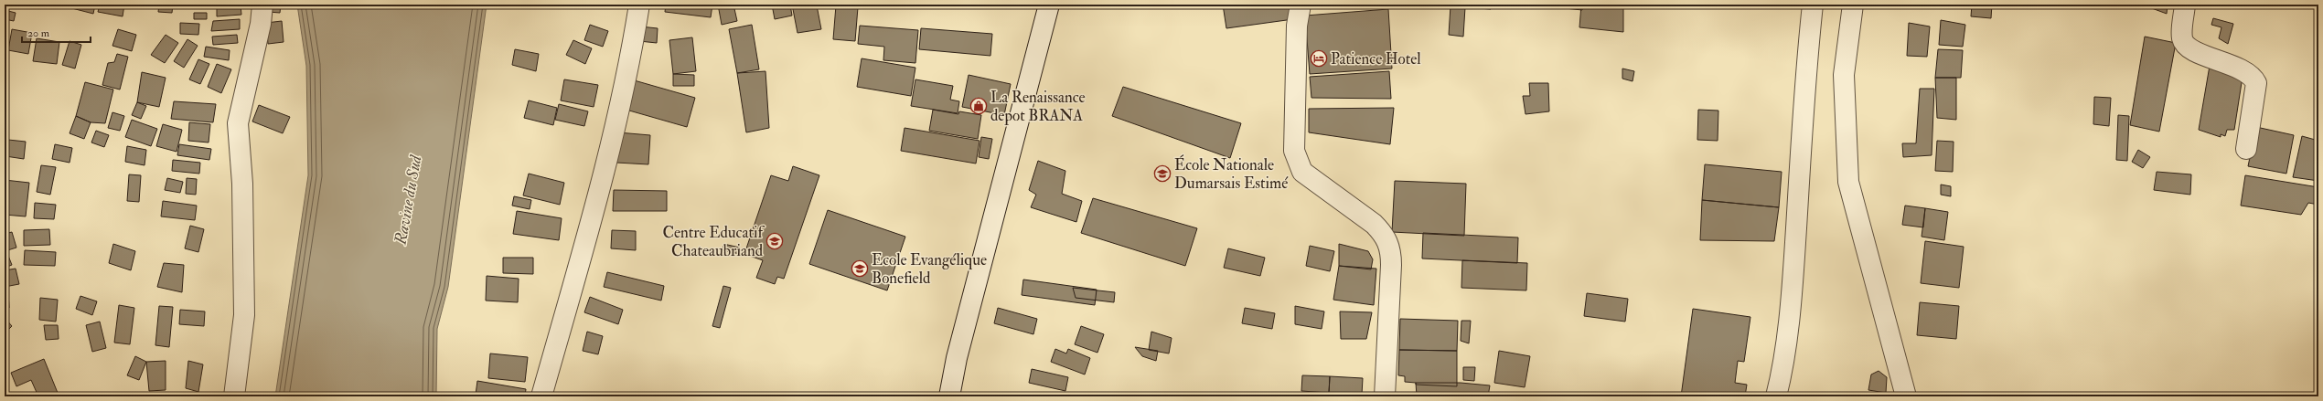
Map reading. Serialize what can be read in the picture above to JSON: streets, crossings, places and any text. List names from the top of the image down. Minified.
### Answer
{"water":["Ravine du Sud"],"places":{"hotel":["Patience Hotel"],"shop":["La Renaissance depot BRANA"],"school or university":["École Nationale Dumarsais Estimé","Centre Educatif Chateaubriand","Ecole Evangélique Bonefield"]},"scale_bar":"20 m"}
